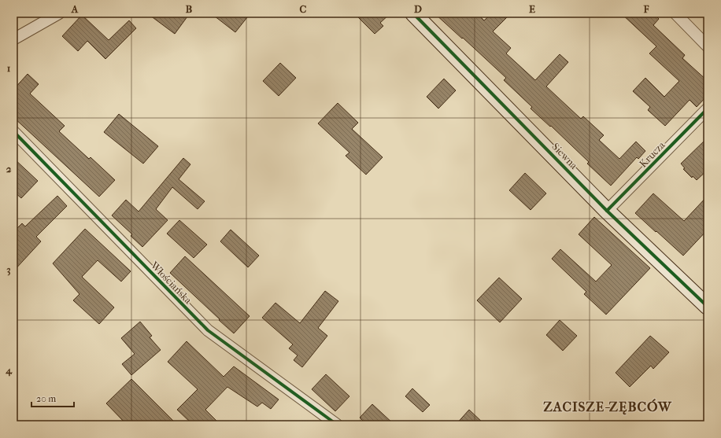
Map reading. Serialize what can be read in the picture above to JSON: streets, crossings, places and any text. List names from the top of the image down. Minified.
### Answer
{"streets":{"street":["Krucza","Siewna","Włościańska"]},"crossings":[["Krucza","Siewna"]],"districts":["ZACISZE-ZĘBCÓW"],"scale_bar":"20 m","grid":{"columns":["A","B","C","D","E","F"],"rows":["1","2","3","4"]}}
